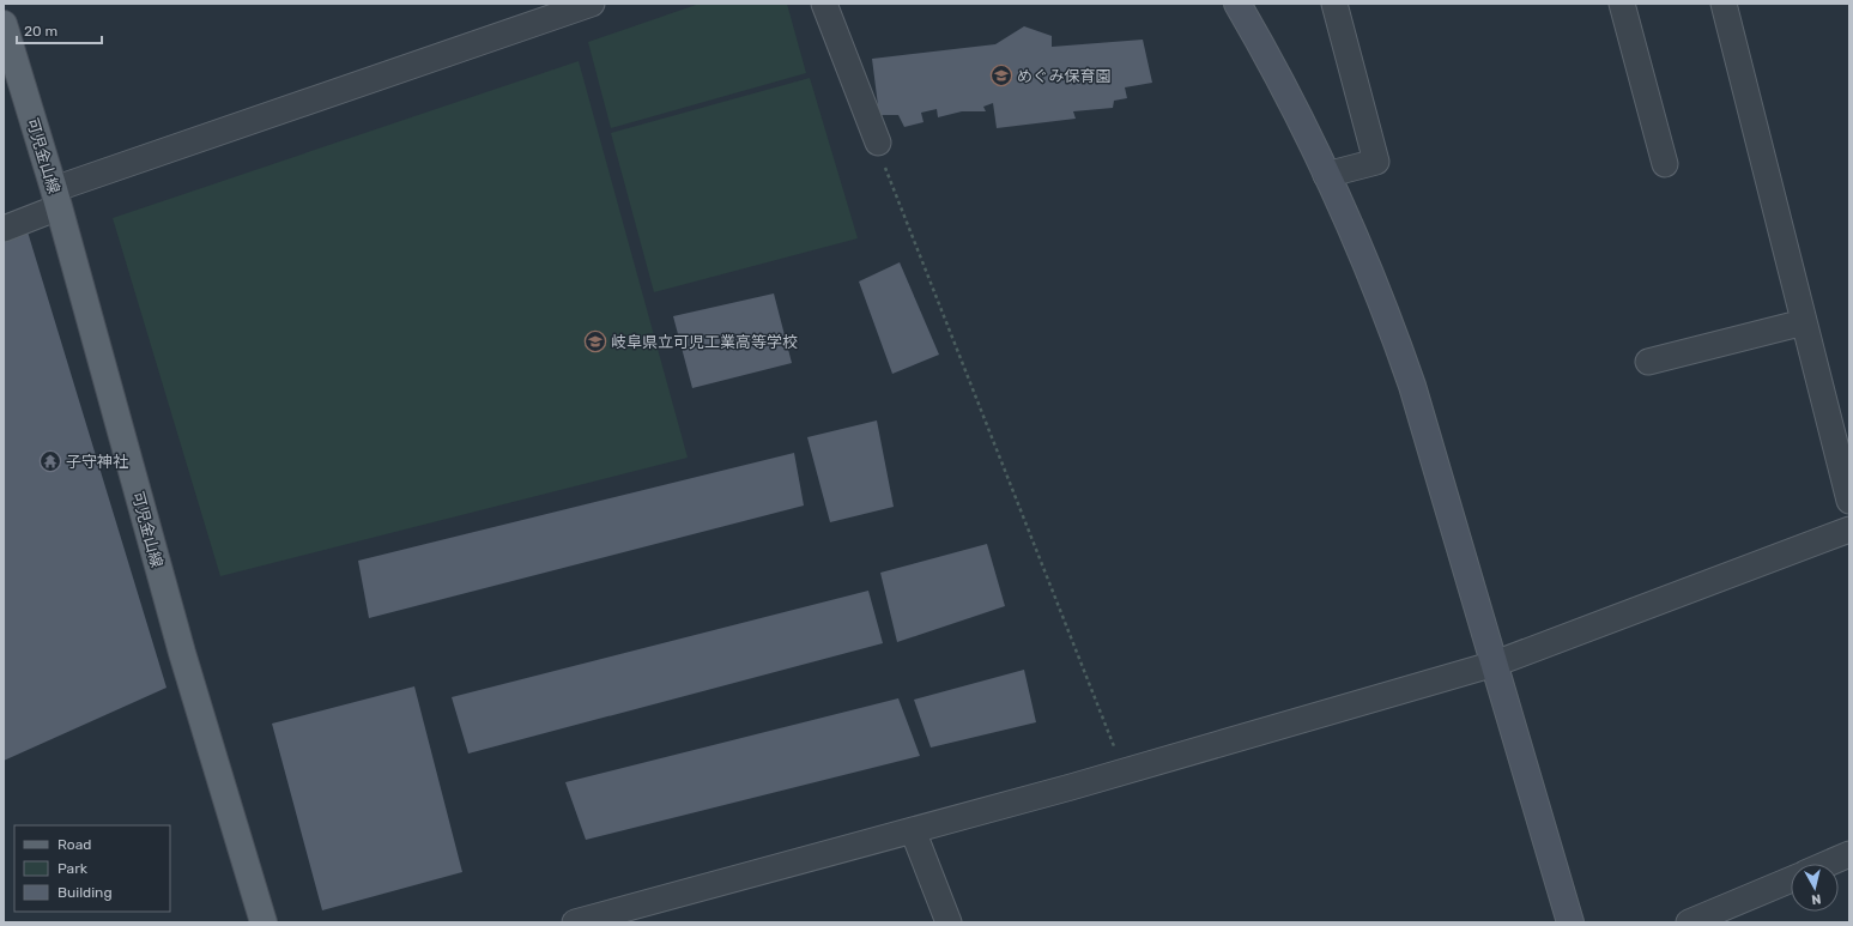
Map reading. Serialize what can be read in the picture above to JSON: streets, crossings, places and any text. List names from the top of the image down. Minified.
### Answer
{"streets":{"main road":["可児金山線"]},"places":{"school or university":["めぐみ保育園","岐阜県立可児工業高等学校"],"temple":["子守神社"]},"legend":["Road","Park","Building"],"scale_bar":"20 m","north":"bottom"}
